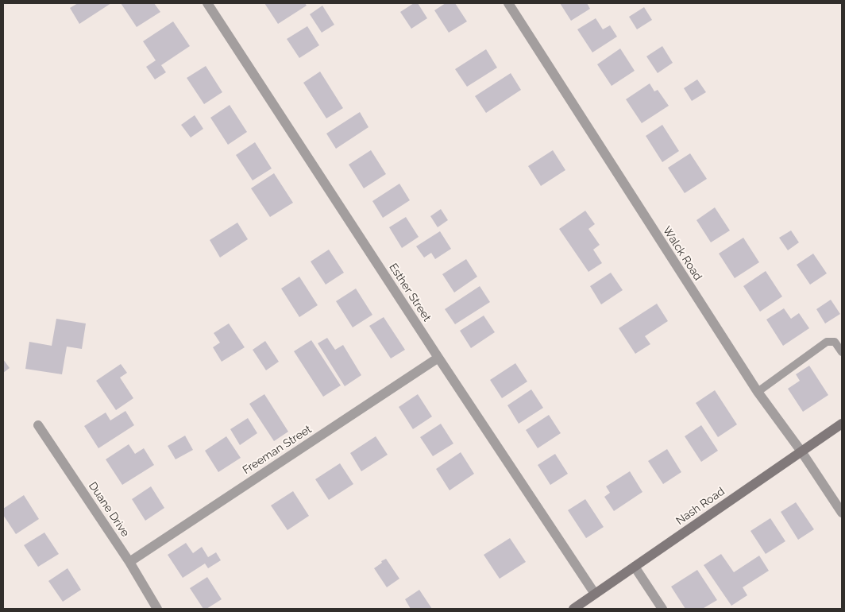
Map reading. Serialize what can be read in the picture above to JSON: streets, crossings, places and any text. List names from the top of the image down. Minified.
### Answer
{"streets":{"main road":["Nash Road"],"street":["Walck Road","Esther Street","Freeman Street","Duane Drive"]},"crossings":[["Walck Road","Nash Road"],["Esther Street","Freeman Street"],["Esther Street","Nash Road"],["Freeman Street","Duane Drive"]]}
